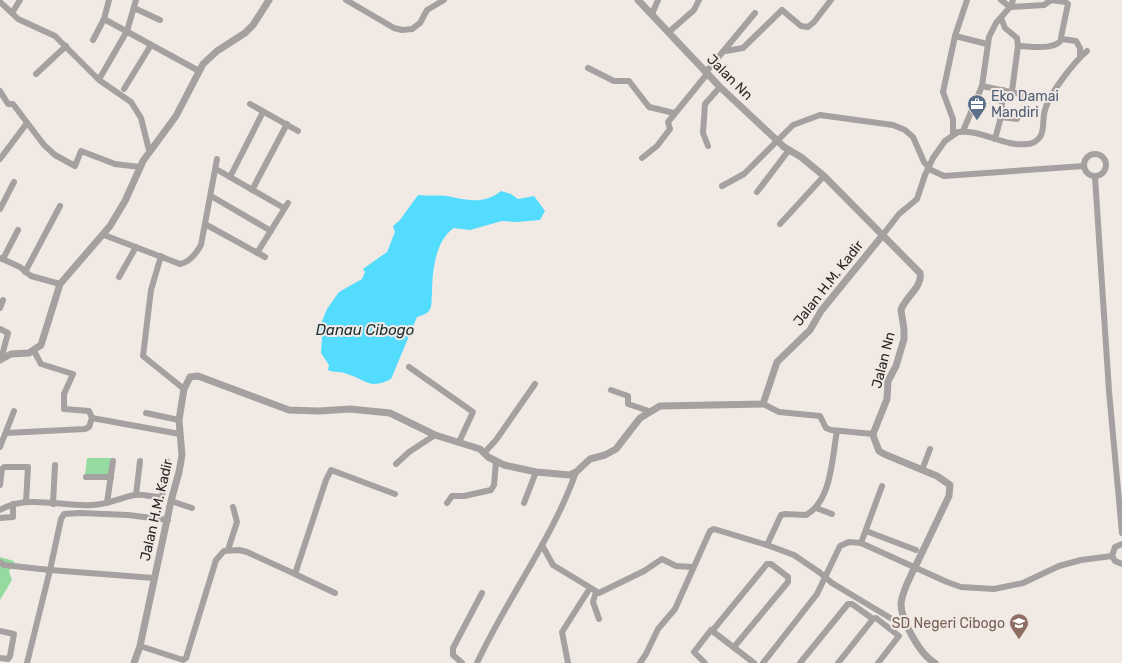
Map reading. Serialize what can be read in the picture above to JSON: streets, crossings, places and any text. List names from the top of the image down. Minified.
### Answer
{"streets":{"street":["Jalan Nn","Jalan H.M. Kadir"]},"crossings":[["Jalan Nn","Jalan H.M. Kadir"]],"water":["Danau Cibogo"],"places":{"office":["Eko Damai Mandiri"],"school or university":["SD Negeri Cibogo"]}}
